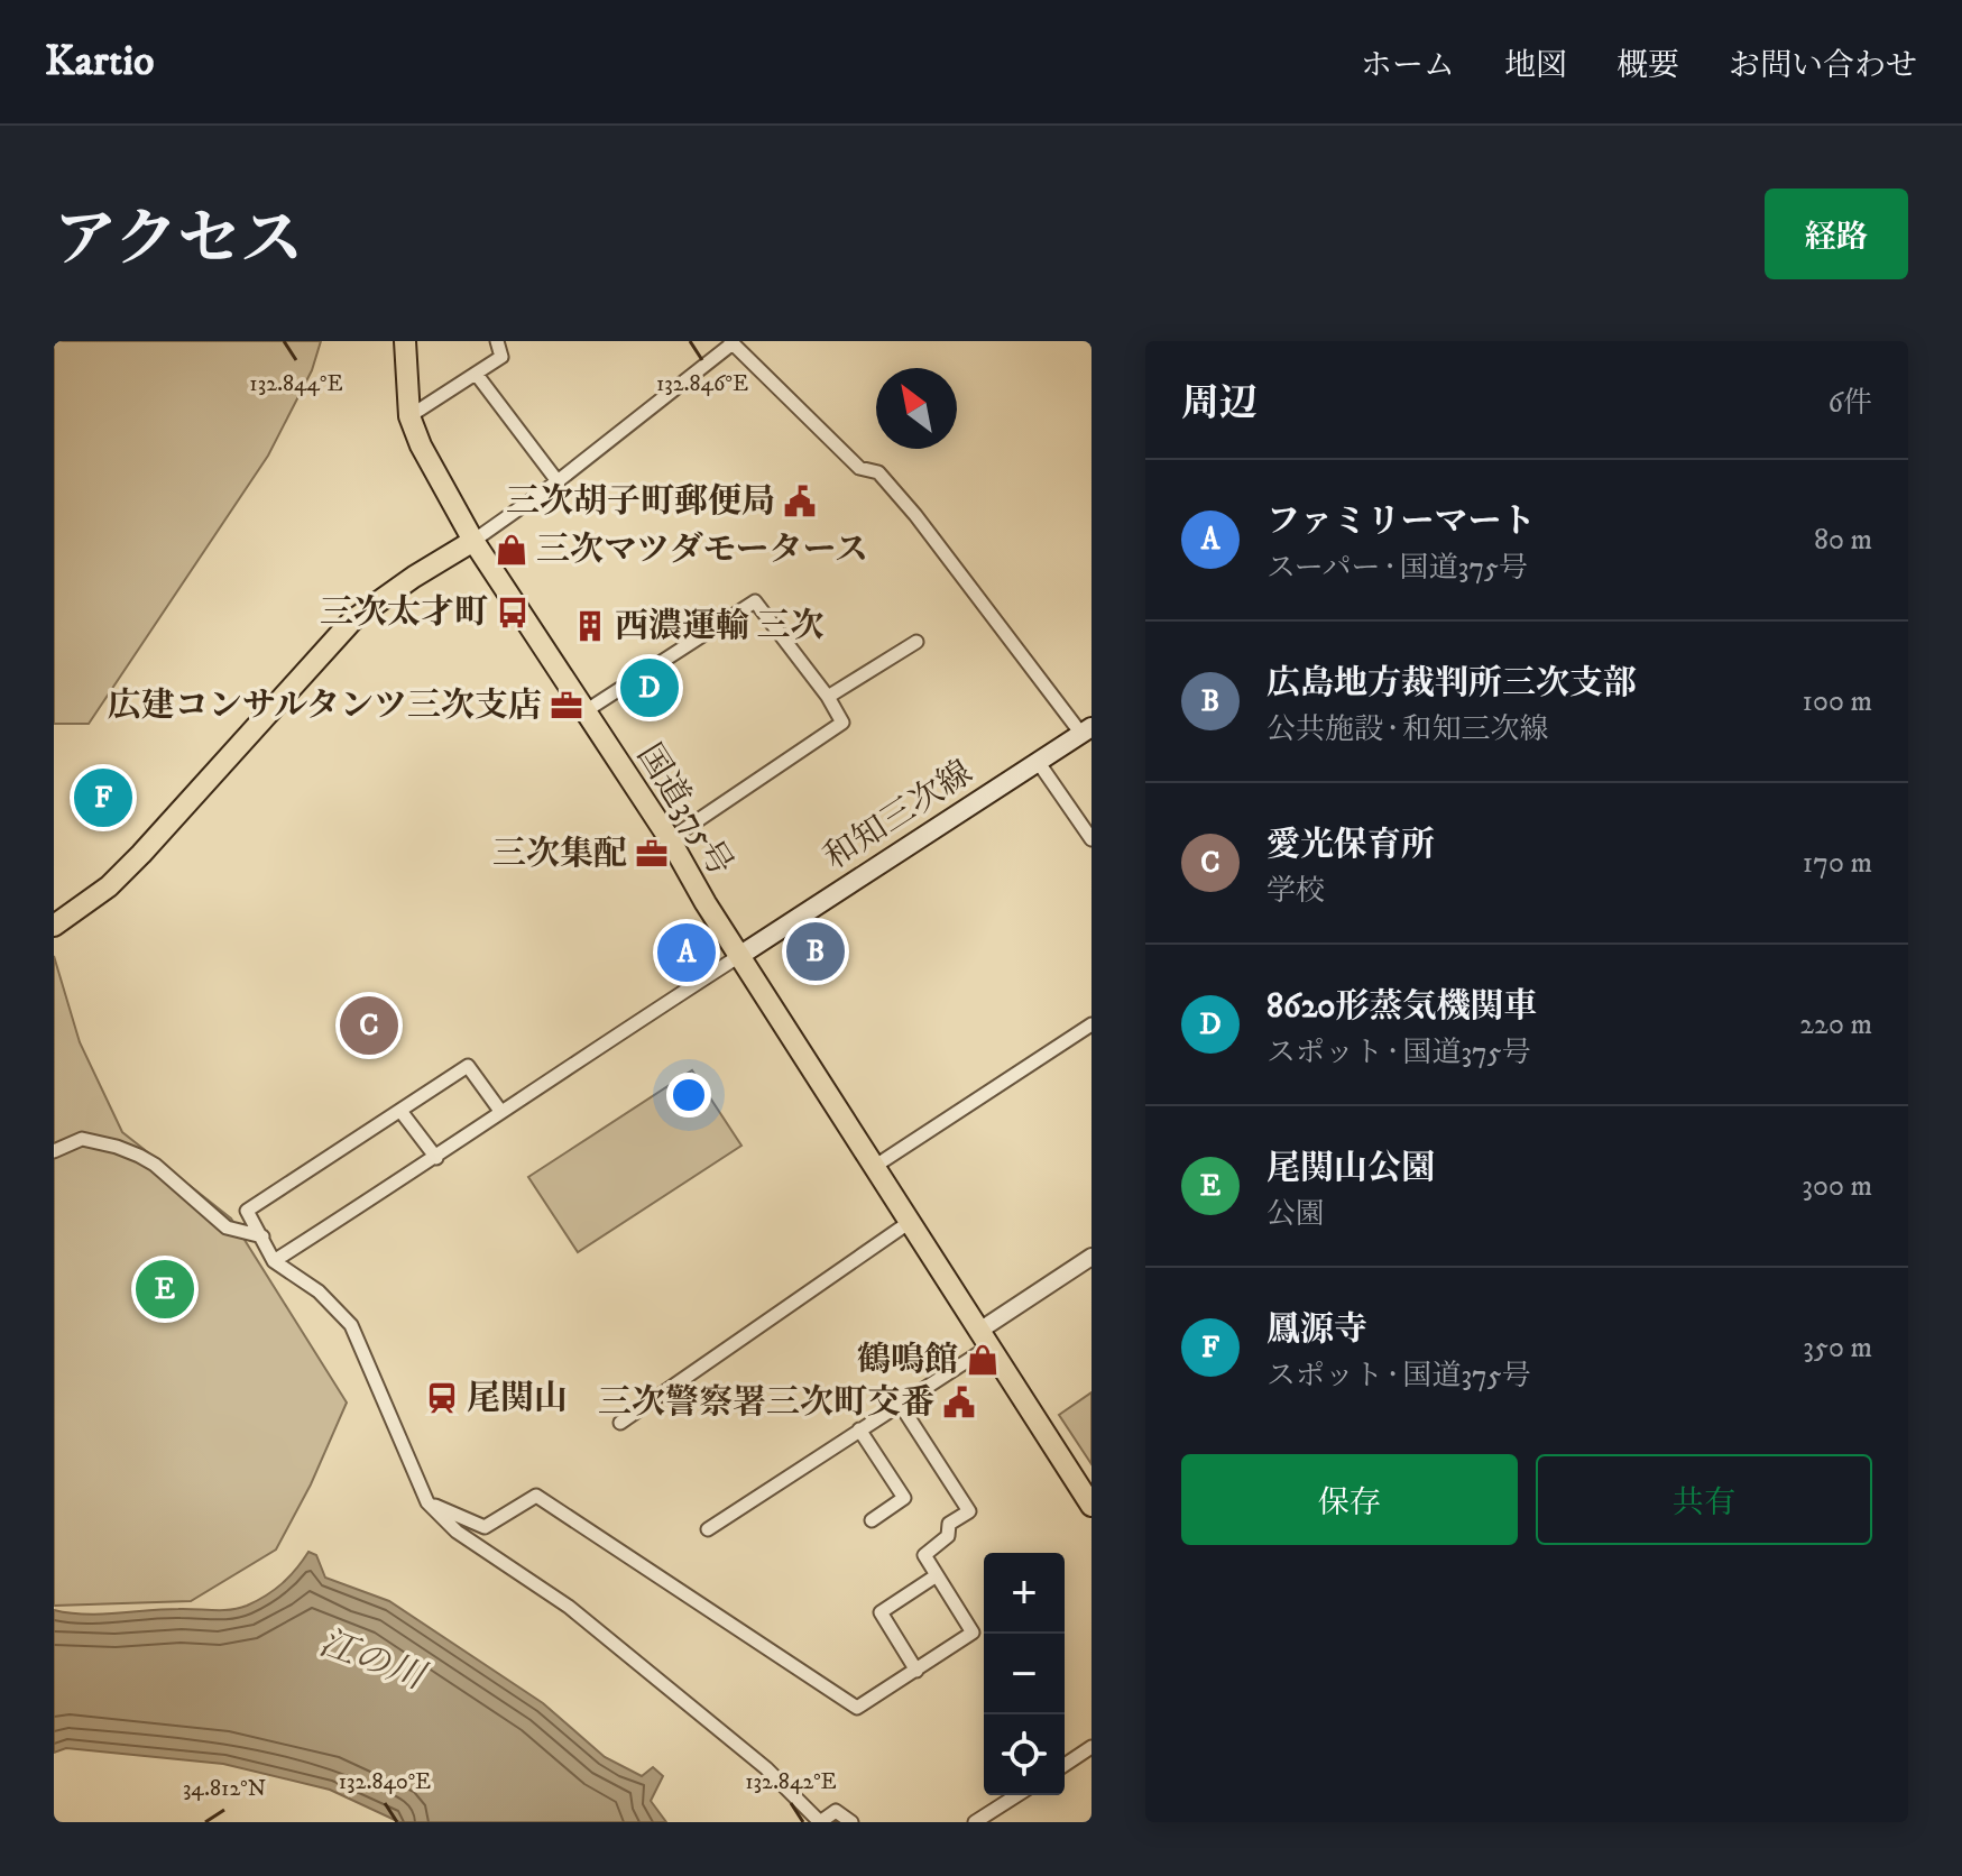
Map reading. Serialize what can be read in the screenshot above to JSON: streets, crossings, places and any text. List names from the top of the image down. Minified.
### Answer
{"streets":{"main road":["国道375号","和知三次線"]},"crossings":[["国道375号","和知三次線"]],"water":["江の川"],"places":{"public building":["三次胡子町郵便局","三次警察署三次町交番"],"shop":["三次マツダモータース","鶴鳴館"],"bus stop":["三次太才町"],"building":["西濃運輸 三次"],"office":["広建コンサルタンツ三次支店","三次集配"],"station":["尾関山"]},"north":"top left","page":{"header":"Kartio","nav":["ホーム","地図","概要","お問い合わせ"],"title":"アクセス","buttons":["経路",["保存","共有"]],"heading":["周辺","6件"],"list":[{"mark":"A","name":"ファミリーマート","note":"スーパー · 国道375号","value":"80 m"},{"mark":"B","name":"広島地方裁判所三次支部","note":"公共施設 · 和知三次線","value":"100 m"},{"mark":"C","name":"愛光保育所","note":"学校","value":"170 m"},{"mark":"D","name":"8620形蒸気機関車","note":"スポット · 国道375号","value":"220 m"},{"mark":"E","name":"尾関山公園","note":"公園","value":"300 m"},{"mark":"F","name":"鳳源寺","note":"スポット · 国道375号","value":"350 m"}],"pins":["D","F","B","A","C","E"],"map_buttons":["+","−"]},"coordinates":["132.846°E","132.844°E","132.840°E","132.842°E","34.812°N"]}
